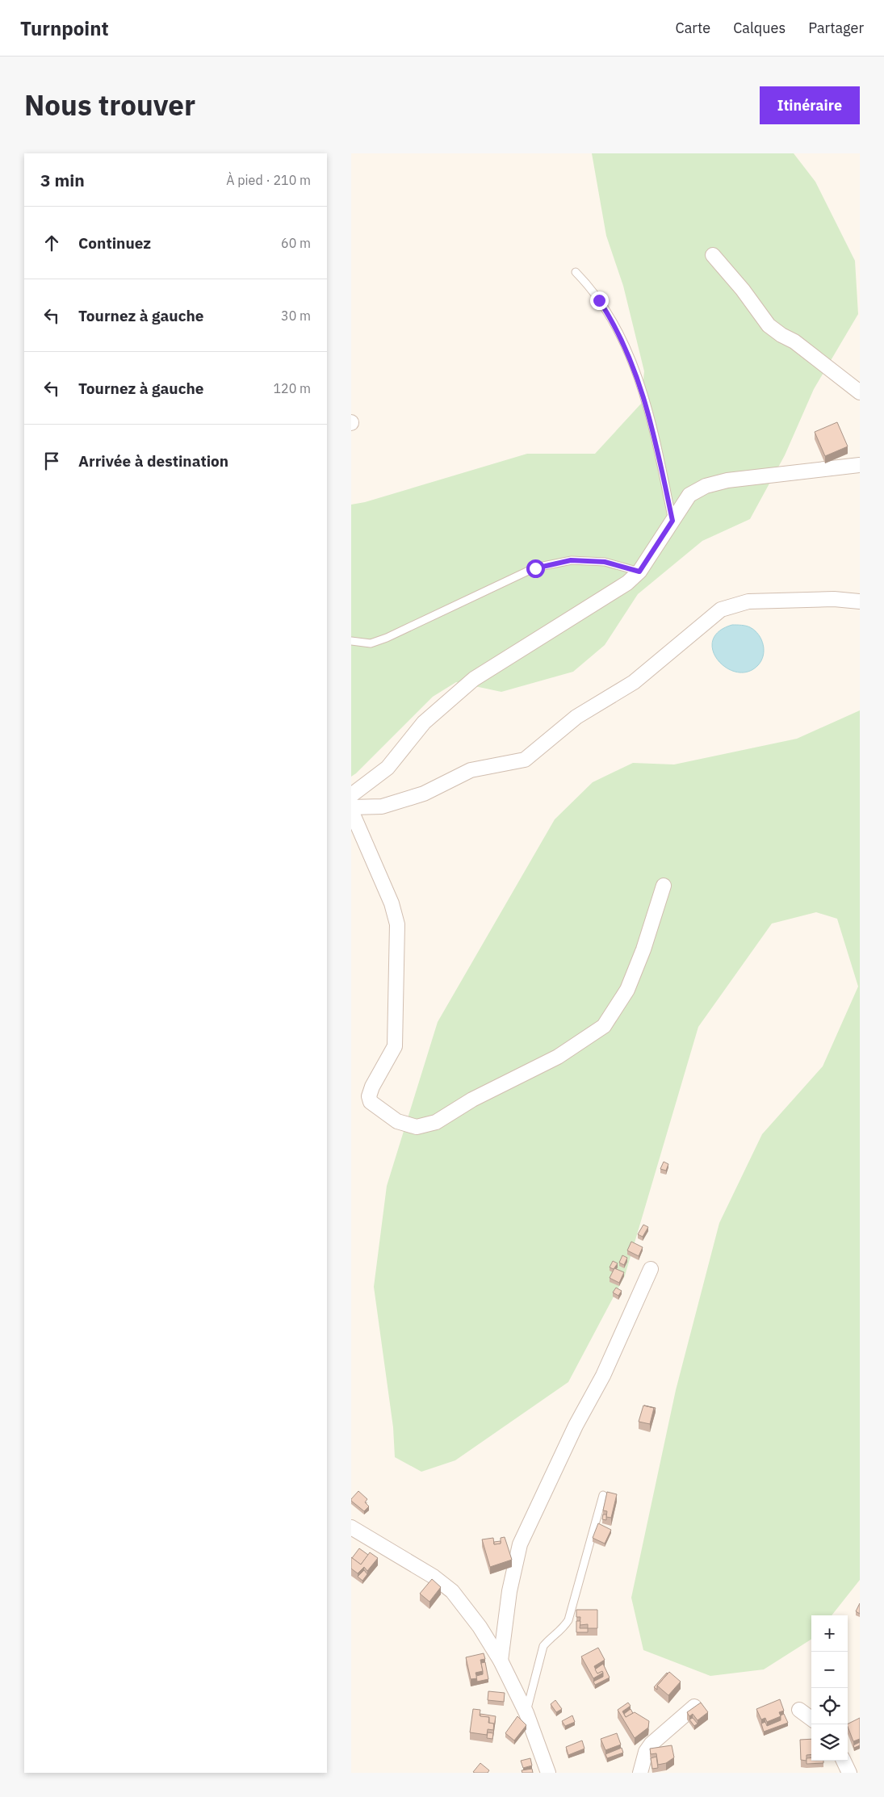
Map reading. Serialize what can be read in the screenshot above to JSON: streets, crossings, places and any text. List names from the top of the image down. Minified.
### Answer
{"page":{"header":"Turnpoint","nav":["Carte","Calques","Partager"],"title":"Nous trouver","buttons":"Itinéraire","heading":["3 min","À pied · 210 m"],"list":[["Continuez","60 m"],["Tournez à gauche","30 m"],["Tournez à gauche","120 m"],"Arrivée à destination"],"map_buttons":["+","−"]}}
